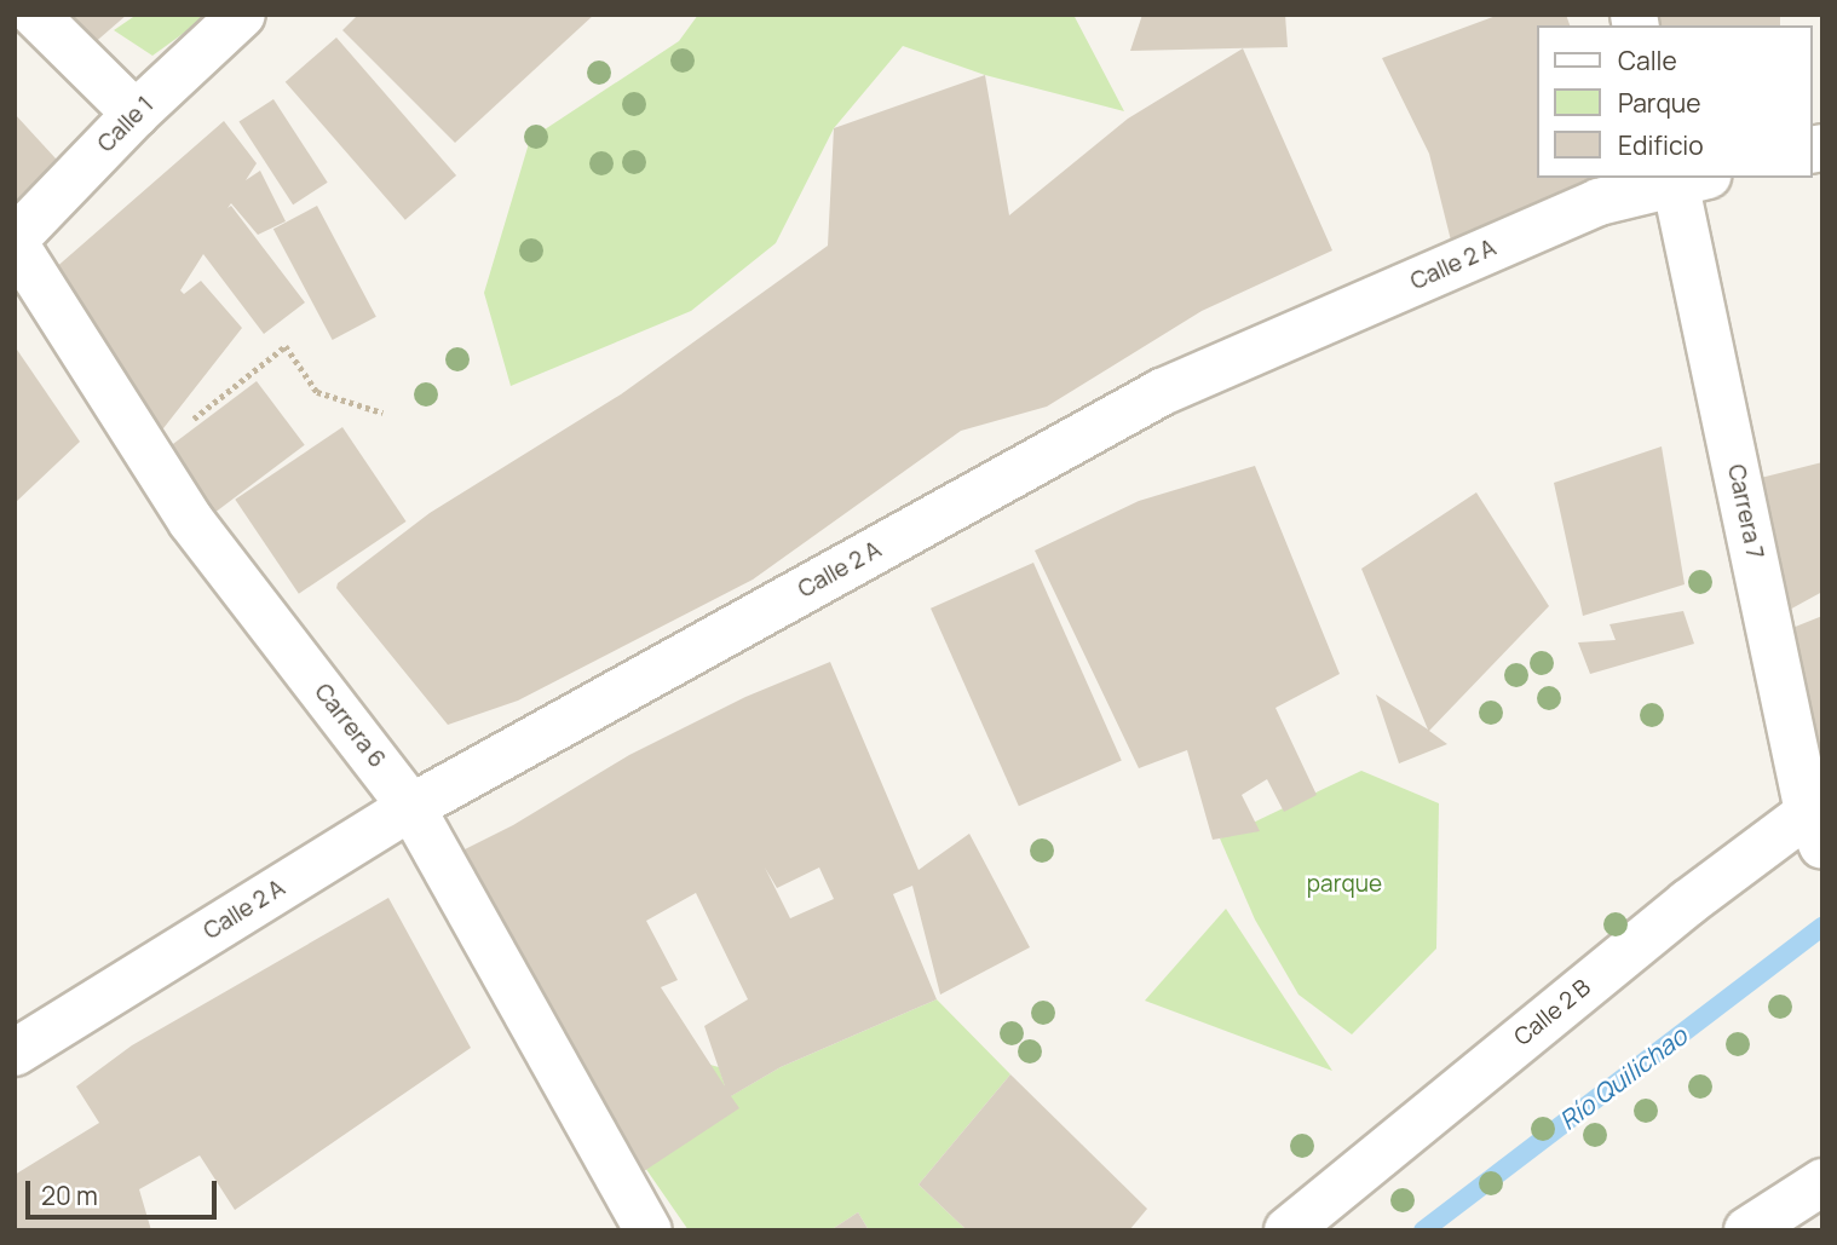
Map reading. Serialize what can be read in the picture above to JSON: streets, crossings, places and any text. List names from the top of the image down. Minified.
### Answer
{"streets":{"street":["Calle 1","Calle 2 A","Carrera 7","Carrera 6","Calle 2 B"]},"crossings":[["Calle 1","Carrera 6"],["Calle 2 A","Carrera 7"],["Calle 2 A","Carrera 6"],["Carrera 7","Calle 2 B"]],"water":["Río Quilichao"],"parks":["parque"],"legend":["Calle","Parque","Edificio"],"scale_bar":"20 m"}
